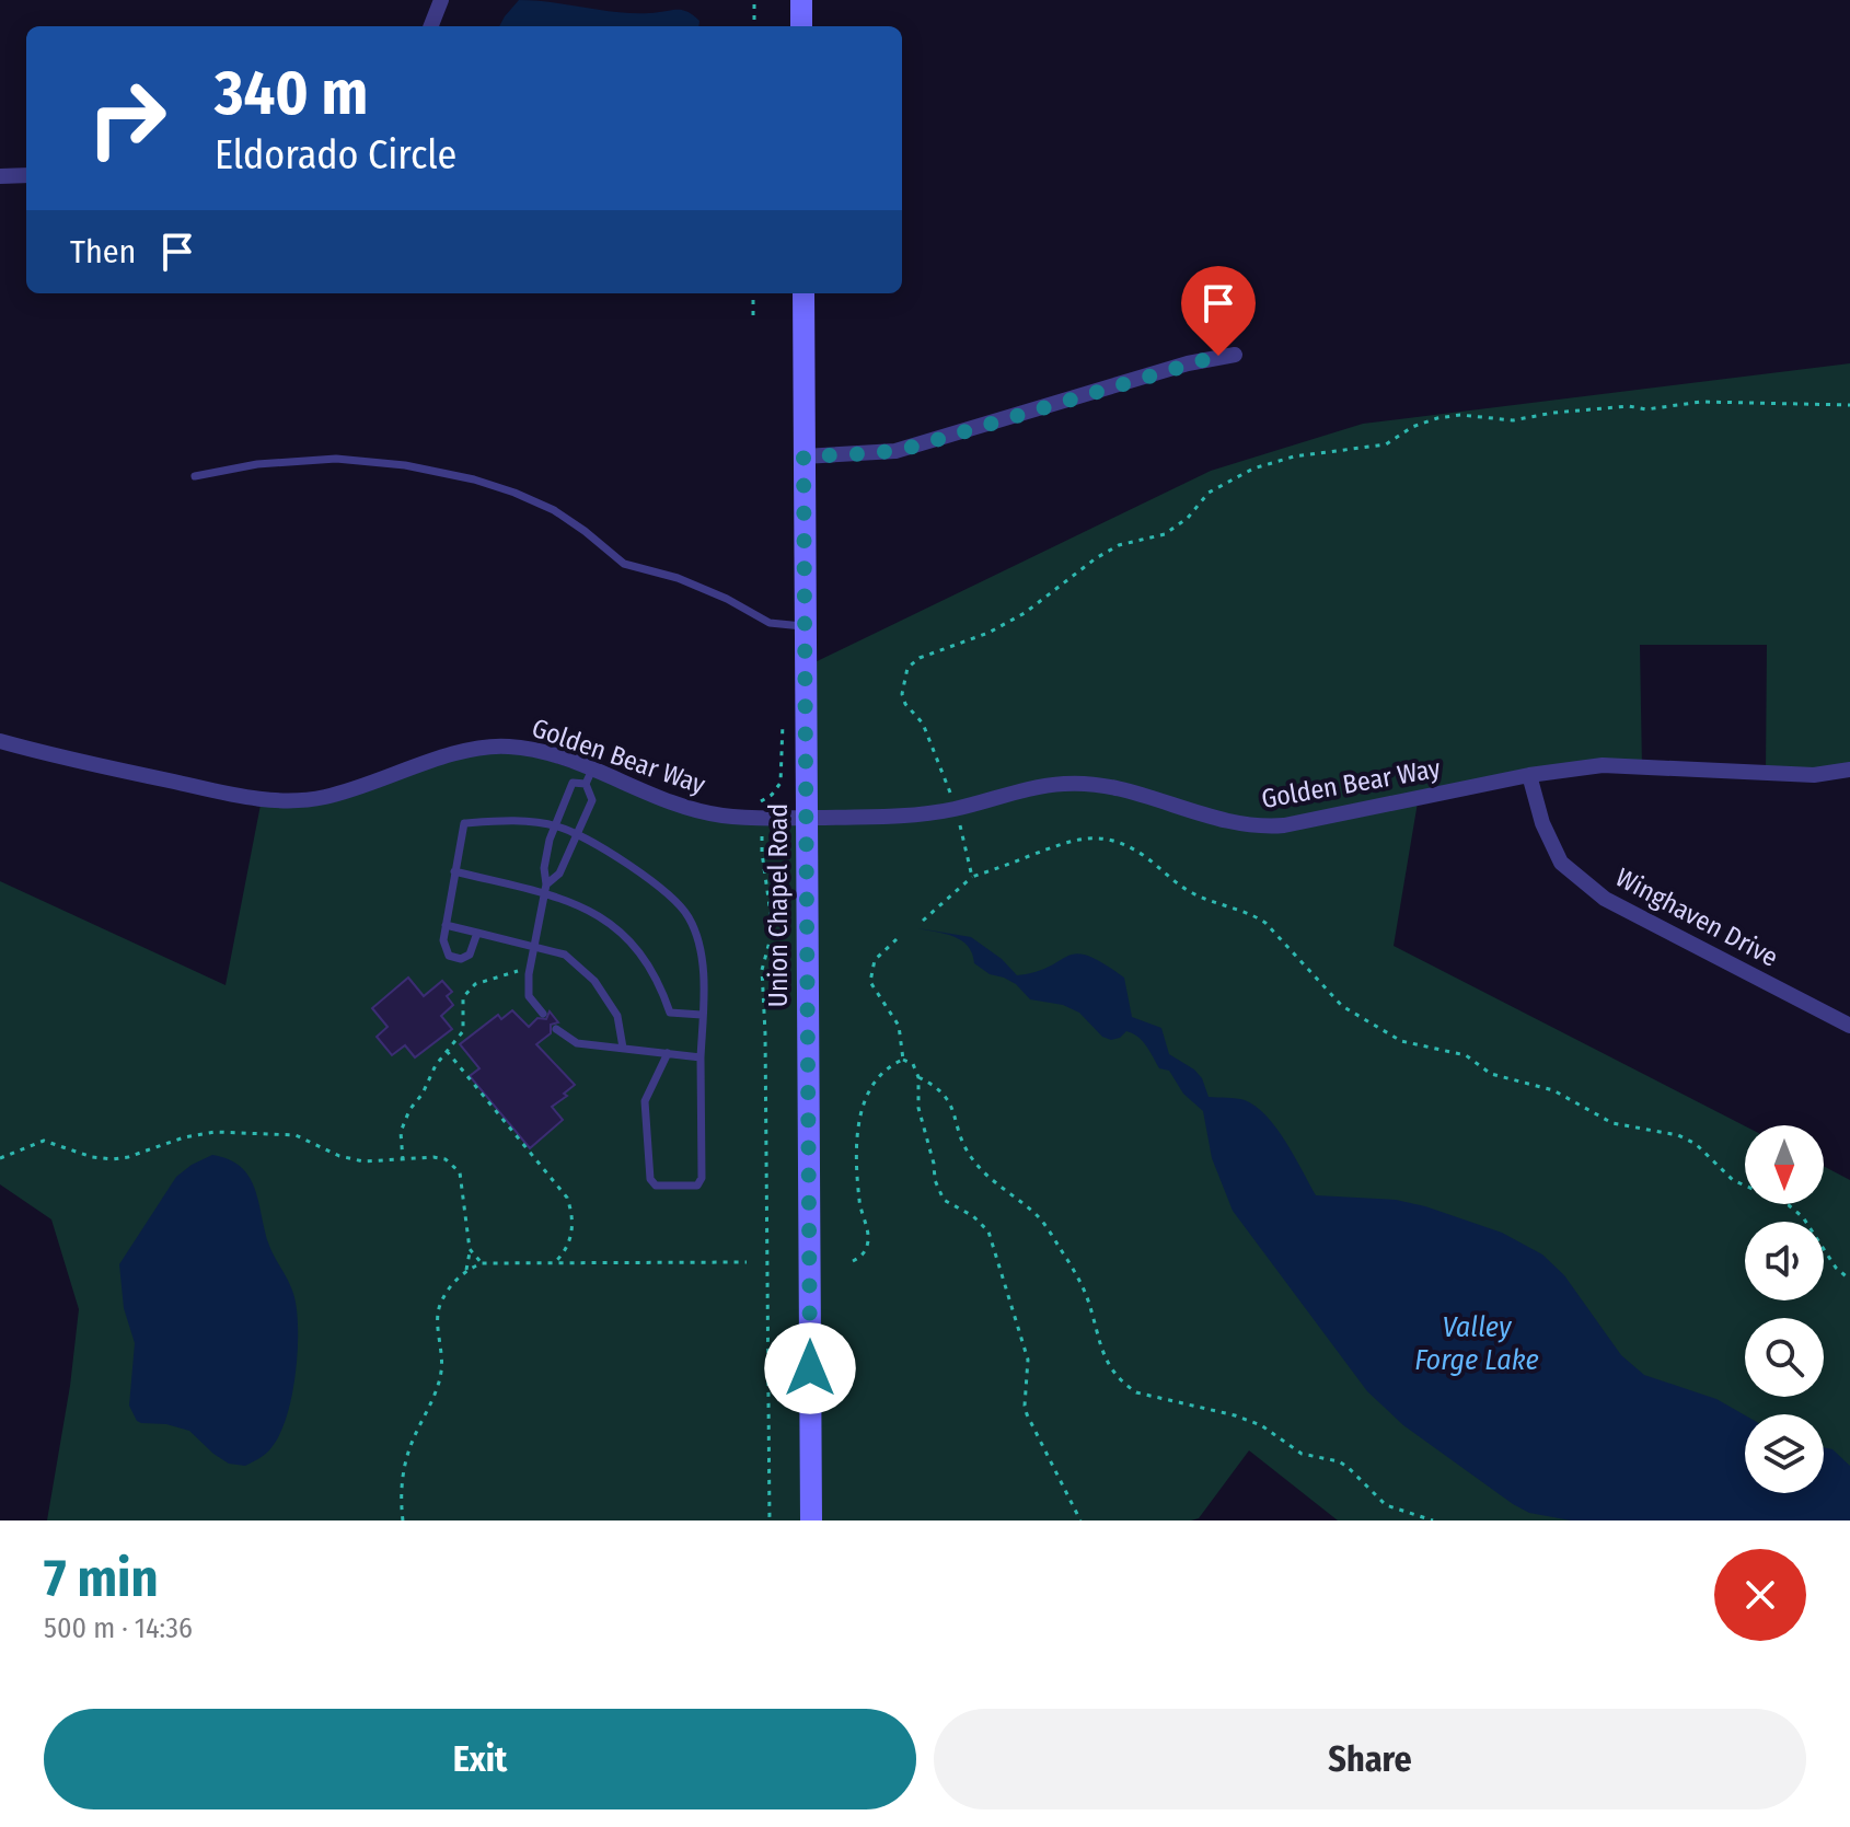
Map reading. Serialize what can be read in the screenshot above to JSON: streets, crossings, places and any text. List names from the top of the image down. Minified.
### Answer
{"streets":{"main road":["Union Chapel Road"],"street":["Golden Bear Way","Winghaven Drive"]},"crossings":[["Golden Bear Way","Union Chapel Road"],["Golden Bear Way","Winghaven Drive"]],"water":["Valley Forge Lake"],"north":"bottom","page":{"turn":["340 m","Eldorado Circle"],"then":"Then","heading":["7 min","500 m · 14:36"],"buttons":["Exit","Share"]}}
